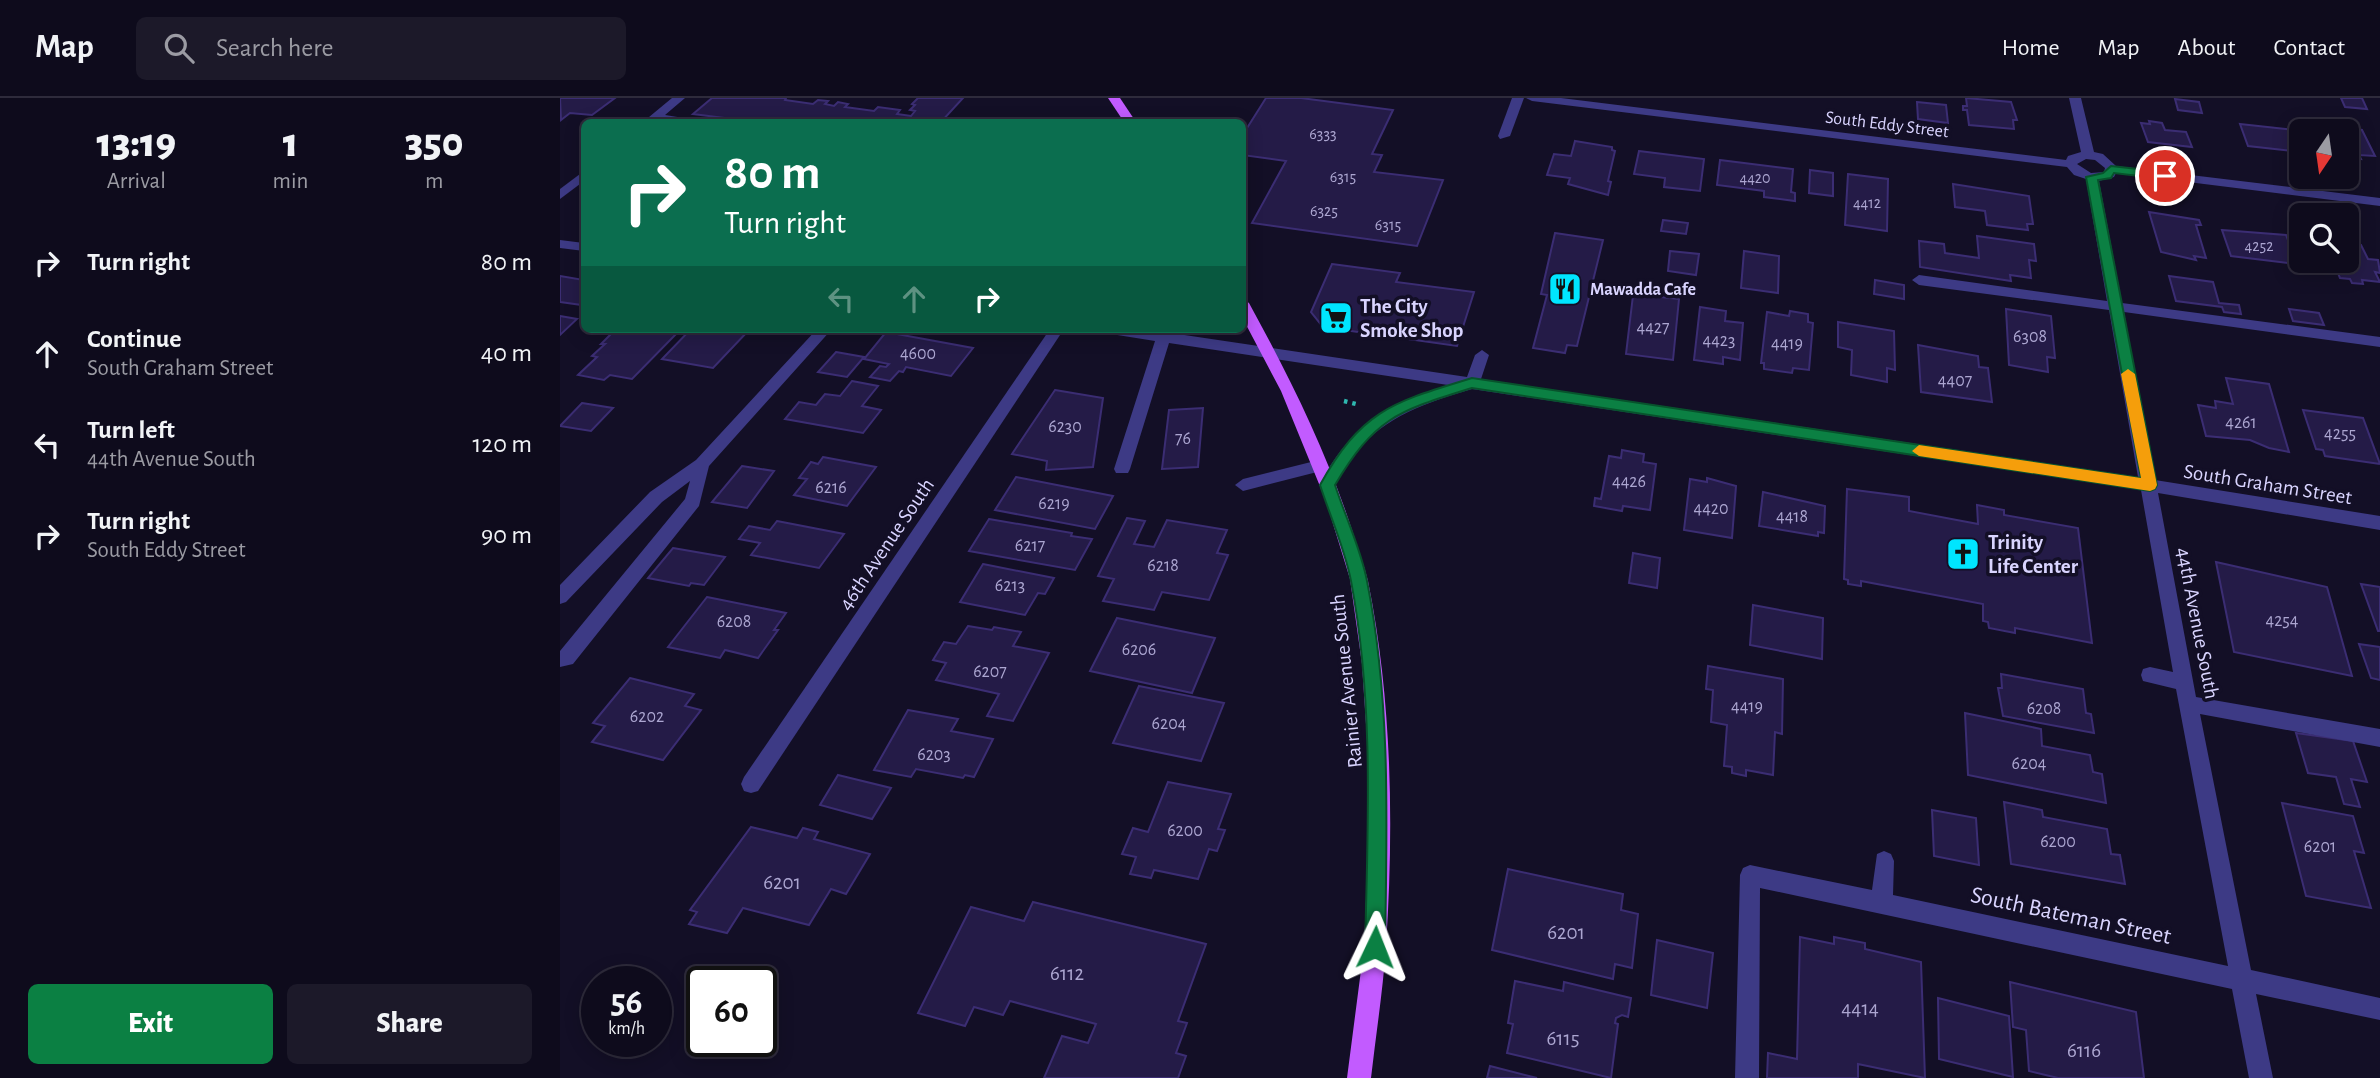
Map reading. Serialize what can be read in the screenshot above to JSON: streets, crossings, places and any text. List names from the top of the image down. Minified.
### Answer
{"streets":{"main road":["Rainier Avenue South"],"street":["South Eddy Street","South Graham Street","46th Avenue South","44th Avenue South","South Bateman Street"]},"crossings":[["South Graham Street","44th Avenue South"],["South Graham Street","Rainier Avenue South"],["44th Avenue South","South Bateman Street"]],"places":{"restaurant":["Mawadda Cafe"],"supermarket":["The City Smoke Shop"],"church":["Trinity Life Center"]},"house_numbers":["6333","6315","4420","4412","6325","6315","4252","4427","6308","4423","4419","4600","4407","4261","6230","4255","76","4426","6216","6219","4420","4418","6217","6218","6213","4254","6208","6206","6207","4419","6208","6202","6204","6203","6204","6200","6200","6201","6201","6201","6112","4414","6115","6116"],"north":"bottom","page":{"header":"Map","search":"Search here","nav":["Home","Map","About","Contact"],"eta":["13:19","Arrival","1","min","350","m"],"turn":["80 m","Turn right"],"list":[{"name":"Turn right","value":"80 m"},{"name":"Continue","note":"South Graham Street","value":"40 m"},{"name":"Turn left","note":"44th Avenue South","value":"120 m"},{"name":"Turn right","note":"South Eddy Street","value":"90 m"}],"speed":"56 km/h","limit":"60","buttons":["Exit","Share"]}}
